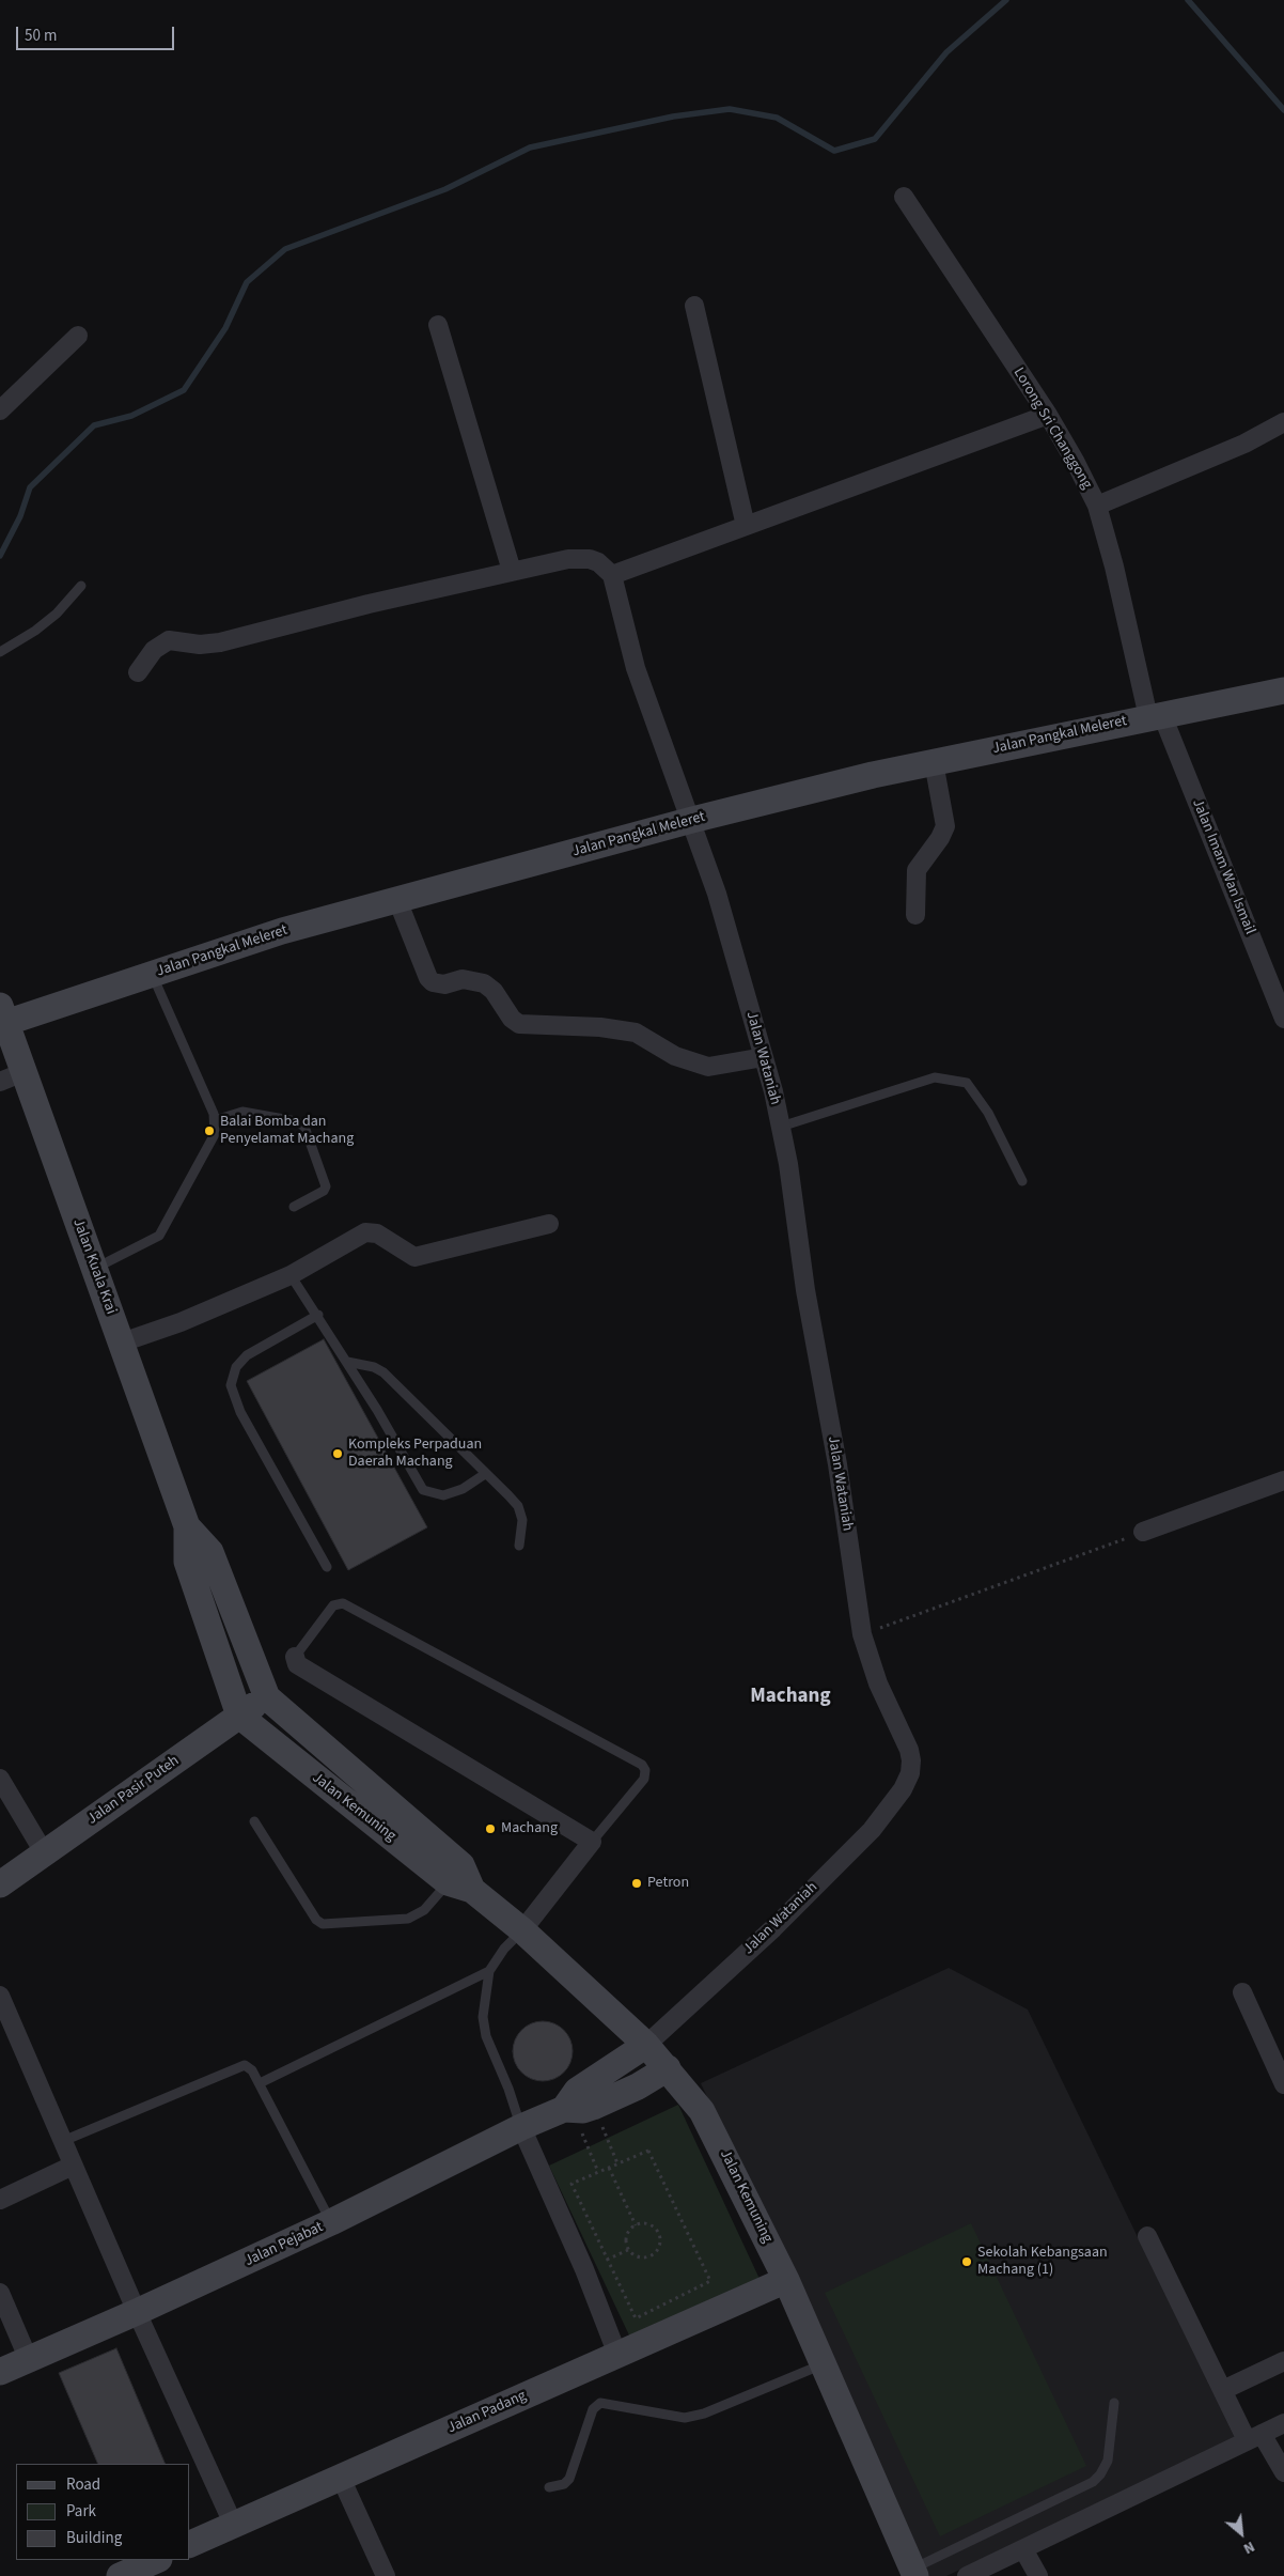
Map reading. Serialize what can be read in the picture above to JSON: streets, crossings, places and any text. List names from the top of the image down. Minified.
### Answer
{"streets":{"main road":["Jalan Pangkal Meleret","Jalan Kuala Krai","Jalan Pasir Puteh","Jalan Kemuning","Jalan Pejabat","Jalan Padang"],"street":["Lorong Sri Changgong","Jalan Imam Wan Ismail","Jalan Wataniah"]},"crossings":[["Lorong Sri Changgong","Jalan Pangkal Meleret"],["Lorong Sri Changgong","Jalan Imam Wan Ismail"],["Jalan Pangkal Meleret","Jalan Imam Wan Ismail"],["Jalan Pangkal Meleret","Jalan Wataniah"],["Jalan Pangkal Meleret","Jalan Kuala Krai"],["Jalan Wataniah","Jalan Kemuning"],["Jalan Wataniah","Jalan Pejabat"],["Jalan Kuala Krai","Jalan Pasir Puteh"],["Jalan Kuala Krai","Jalan Kemuning"],["Jalan Pasir Puteh","Jalan Kemuning"],["Jalan Kemuning","Jalan Pejabat"],["Jalan Kemuning","Jalan Padang"]],"districts":["Machang"],"places":["Balai Bomba dan Penyelamat Machang","Kompleks Perpaduan Daerah Machang","Machang","Petron","Sekolah Kebangsaan Machang (1)"],"legend":["Road","Park","Building"],"scale_bar":"50 m","north":"bottom right"}
